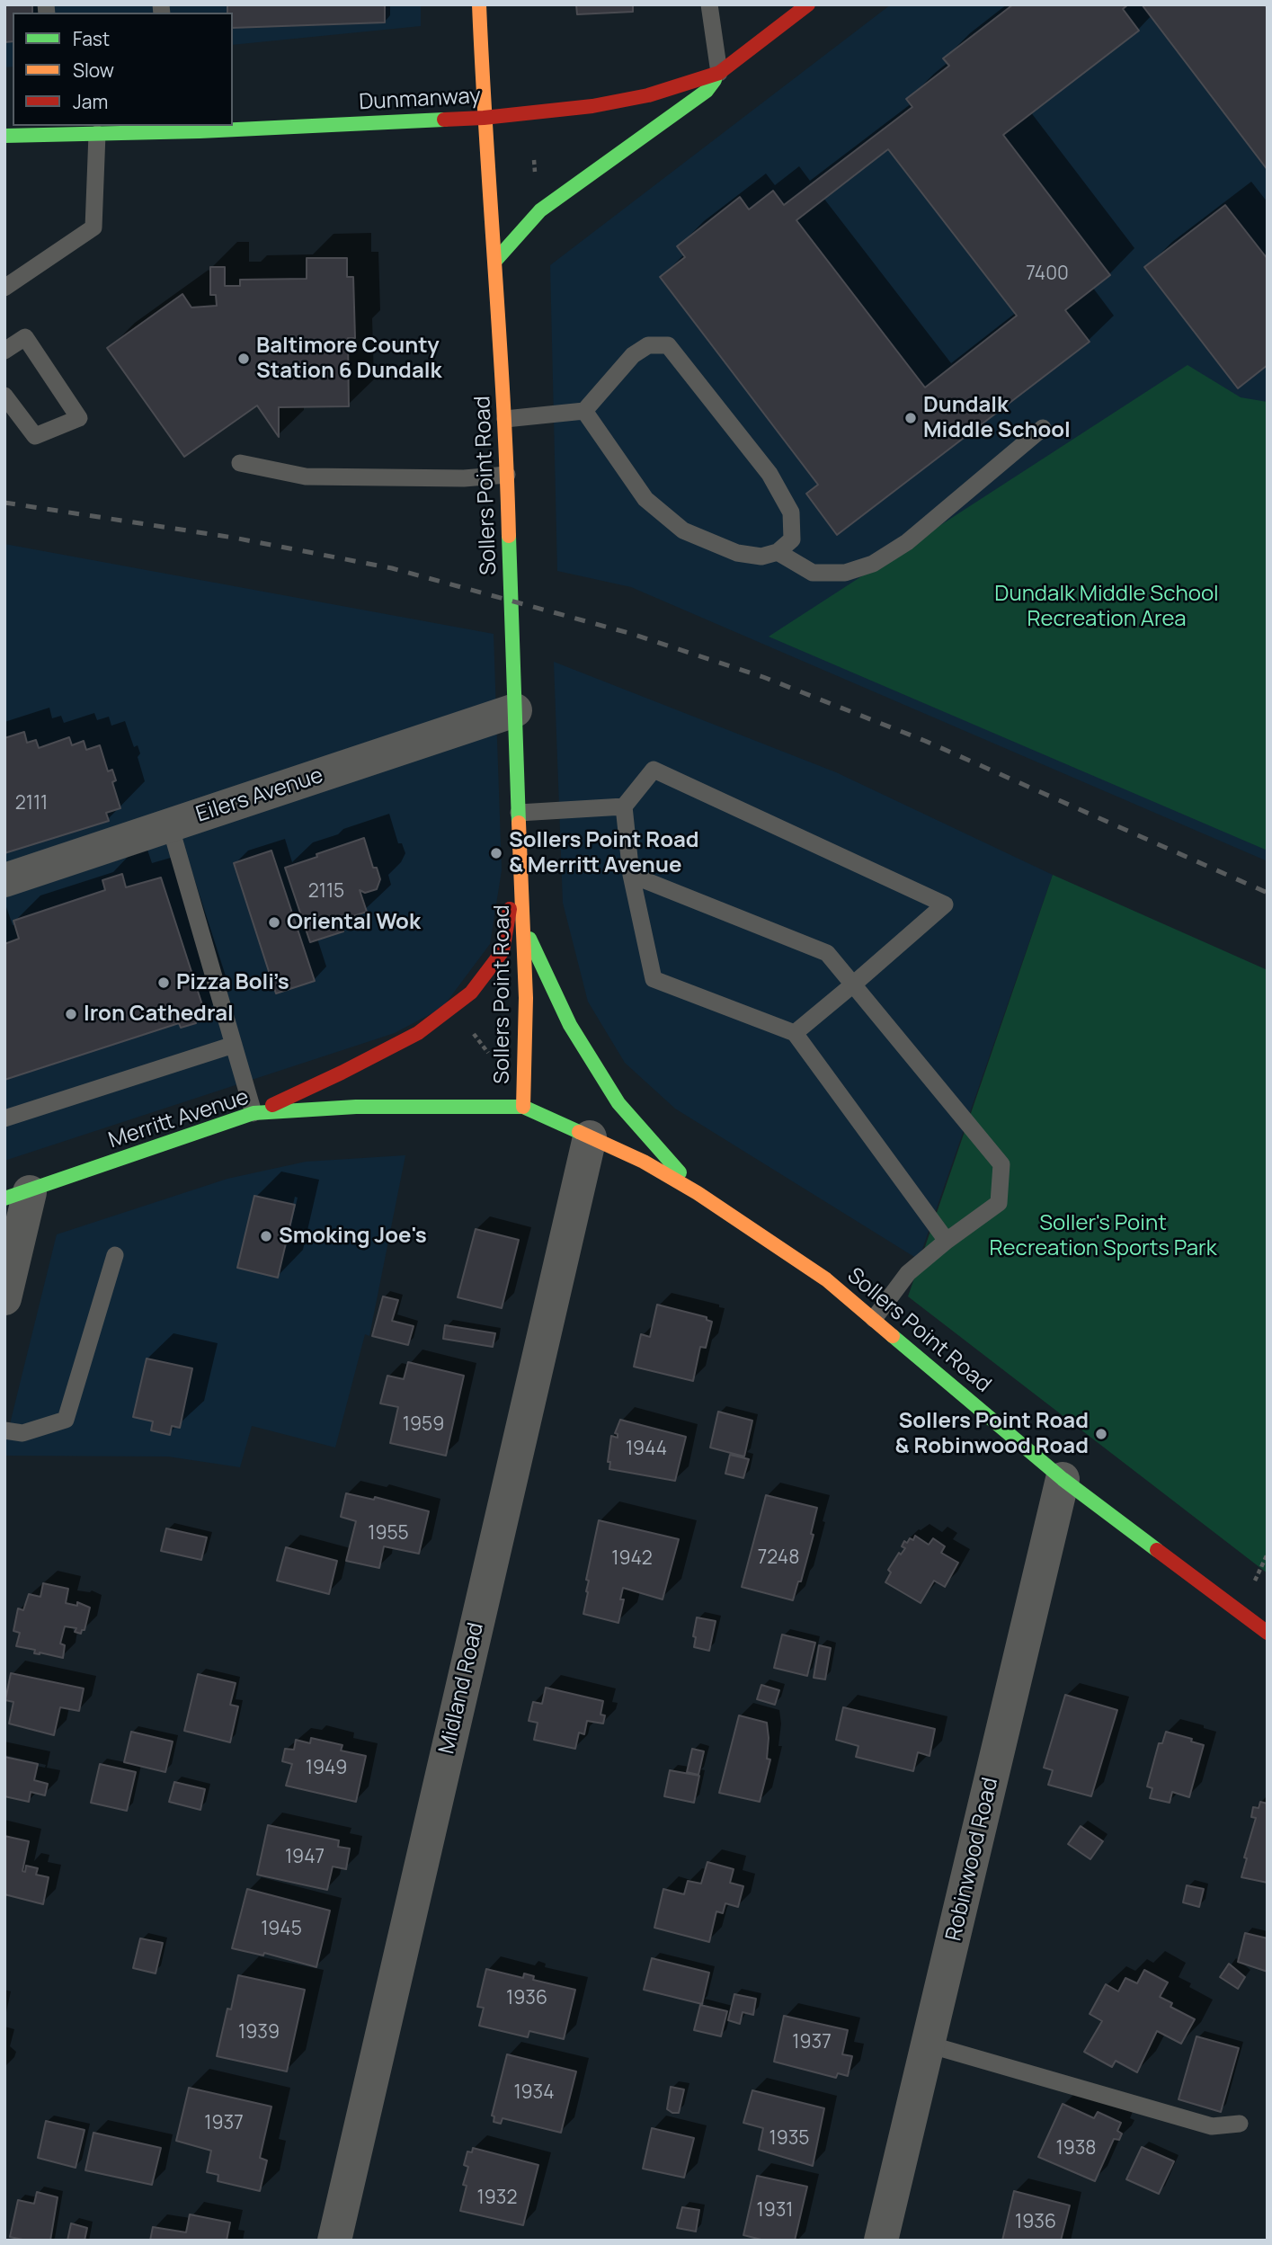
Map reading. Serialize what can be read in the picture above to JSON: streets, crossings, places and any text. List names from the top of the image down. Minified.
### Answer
{"streets":{"street":["Dunmanway","Sollers Point Road","Eilers Avenue","Merritt Avenue","Midland Road","Robinwood Road"]},"crossings":[["Dunmanway","Sollers Point Road"],["Sollers Point Road","Eilers Avenue"],["Sollers Point Road","Merritt Avenue"],["Sollers Point Road","Midland Road"],["Sollers Point Road","Robinwood Road"]],"parks":["Dundalk Middle School Recreation Area","Soller's Point Recreation Sports Park"],"places":["Baltimore County Station 6 Dundalk","Dundalk Middle School","Sollers Point Road & Merritt Avenue","Oriental Wok","Pizza Boli’s","Iron Cathedral","Smoking Joe's","Sollers Point Road & Robinwood Road"],"house_numbers":["7400","2111","2115","1959","1944","1955","7248","1942","1949","1947","1945","1936","1939","1937","1934","1937","1935","1938","1932","1931","1936"],"legend":["Fast","Slow","Jam"]}
